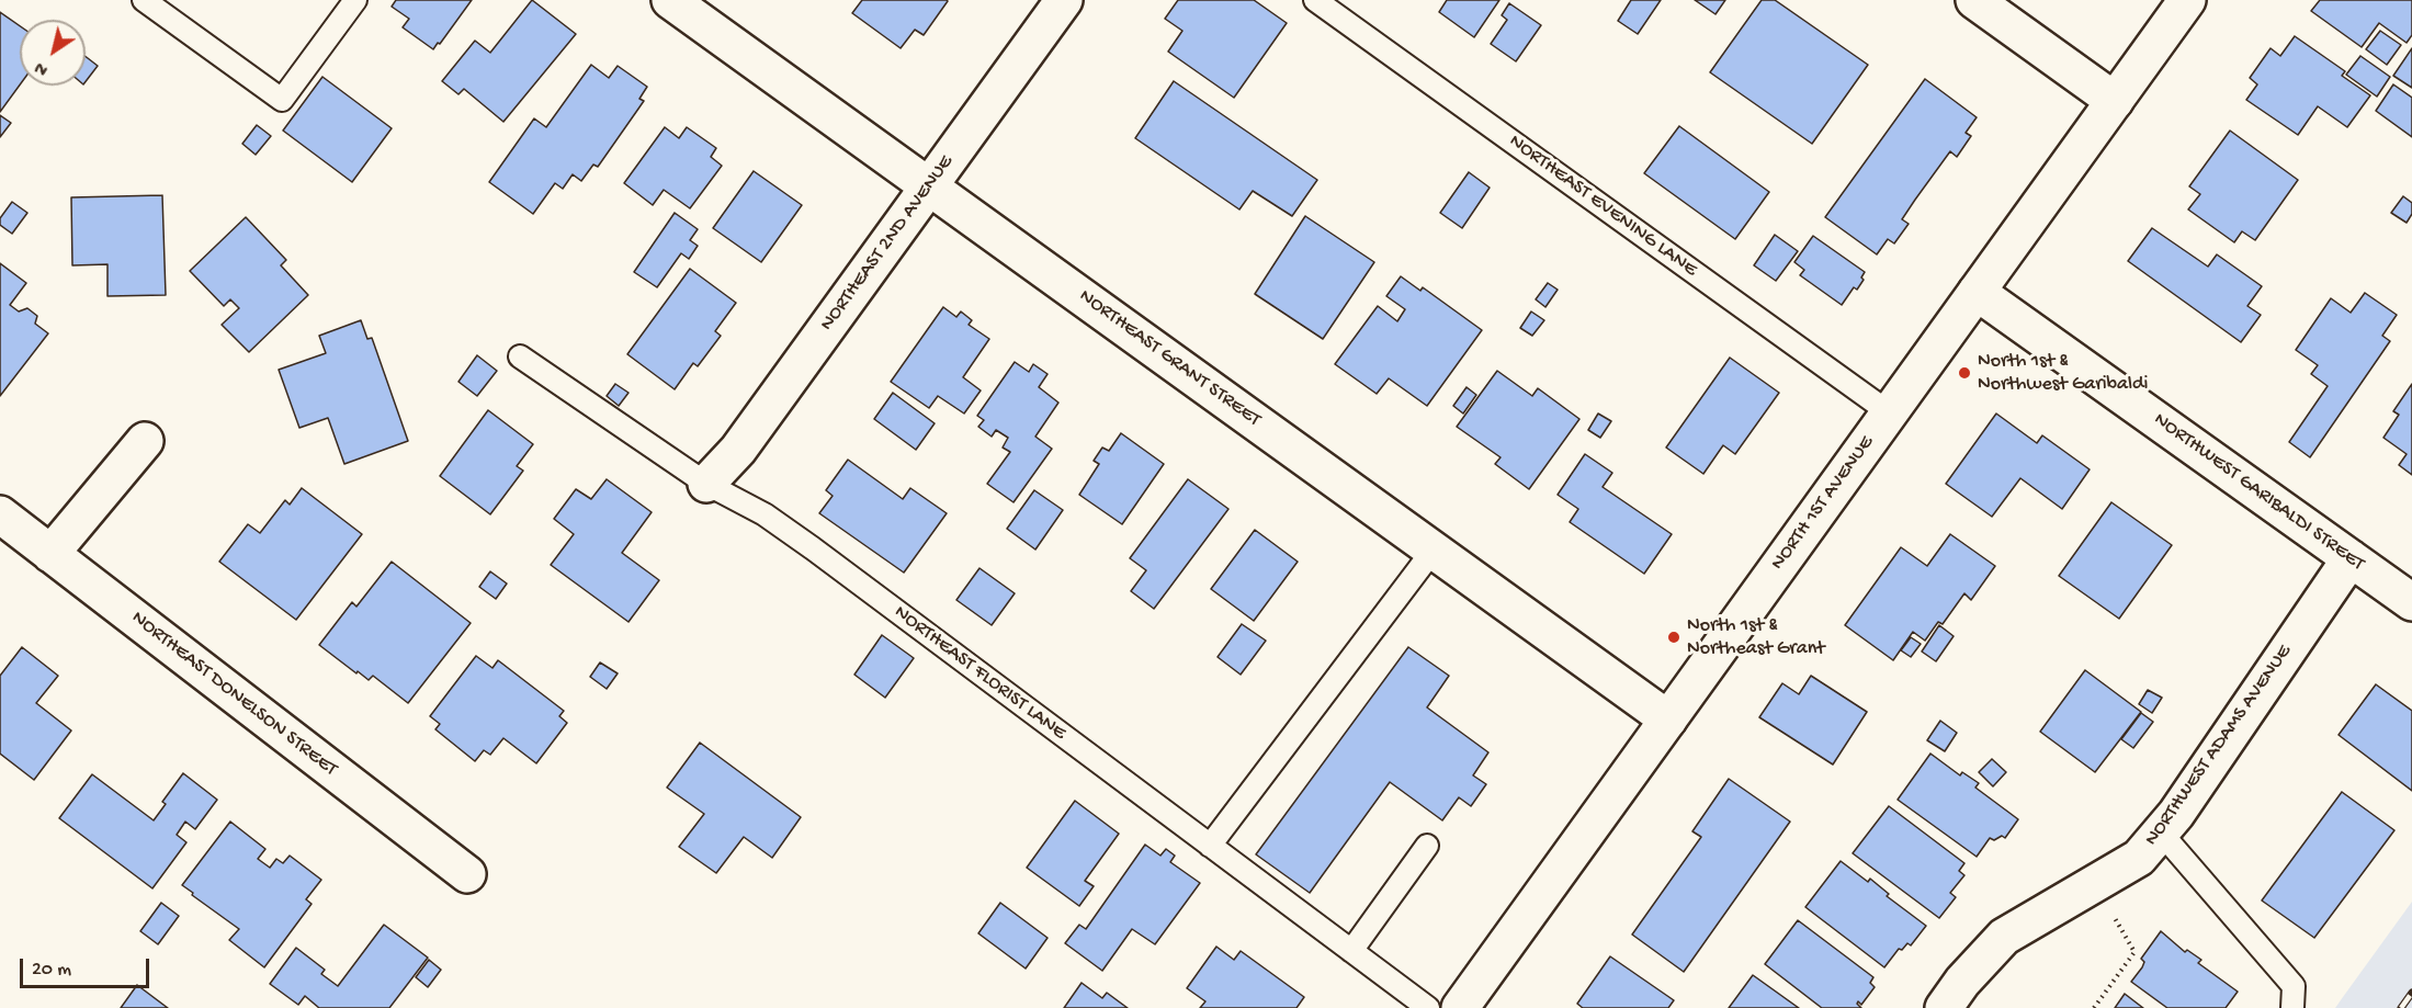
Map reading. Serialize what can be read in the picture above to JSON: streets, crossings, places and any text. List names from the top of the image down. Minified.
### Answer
{"streets":{"street":["NORTHEAST 2ND AVENUE","NORTHEAST GRANT STREET","NORTHWEST GARIBALDI STREET","NORTH 1ST AVENUE","NORTHEAST DONELSON STREET","NORTHWEST ADAMS AVENUE"],"lane":["NORTHEAST EVENING LANE","NORTHEAST FLORIST LANE"]},"crossings":[["NORTHEAST EVENING LANE","NORTH 1ST AVENUE"],["NORTHEAST 2ND AVENUE","NORTHEAST GRANT STREET"],["NORTHEAST 2ND AVENUE","NORTHEAST FLORIST LANE"],["NORTHEAST GRANT STREET","NORTH 1ST AVENUE"],["NORTHWEST GARIBALDI STREET","NORTH 1ST AVENUE"],["NORTHWEST GARIBALDI STREET","NORTHWEST ADAMS AVENUE"]],"places":["North 1st & Northwest Garibaldi","North 1st & Northeast Grant"],"scale_bar":"20 m","north":"bottom left"}
